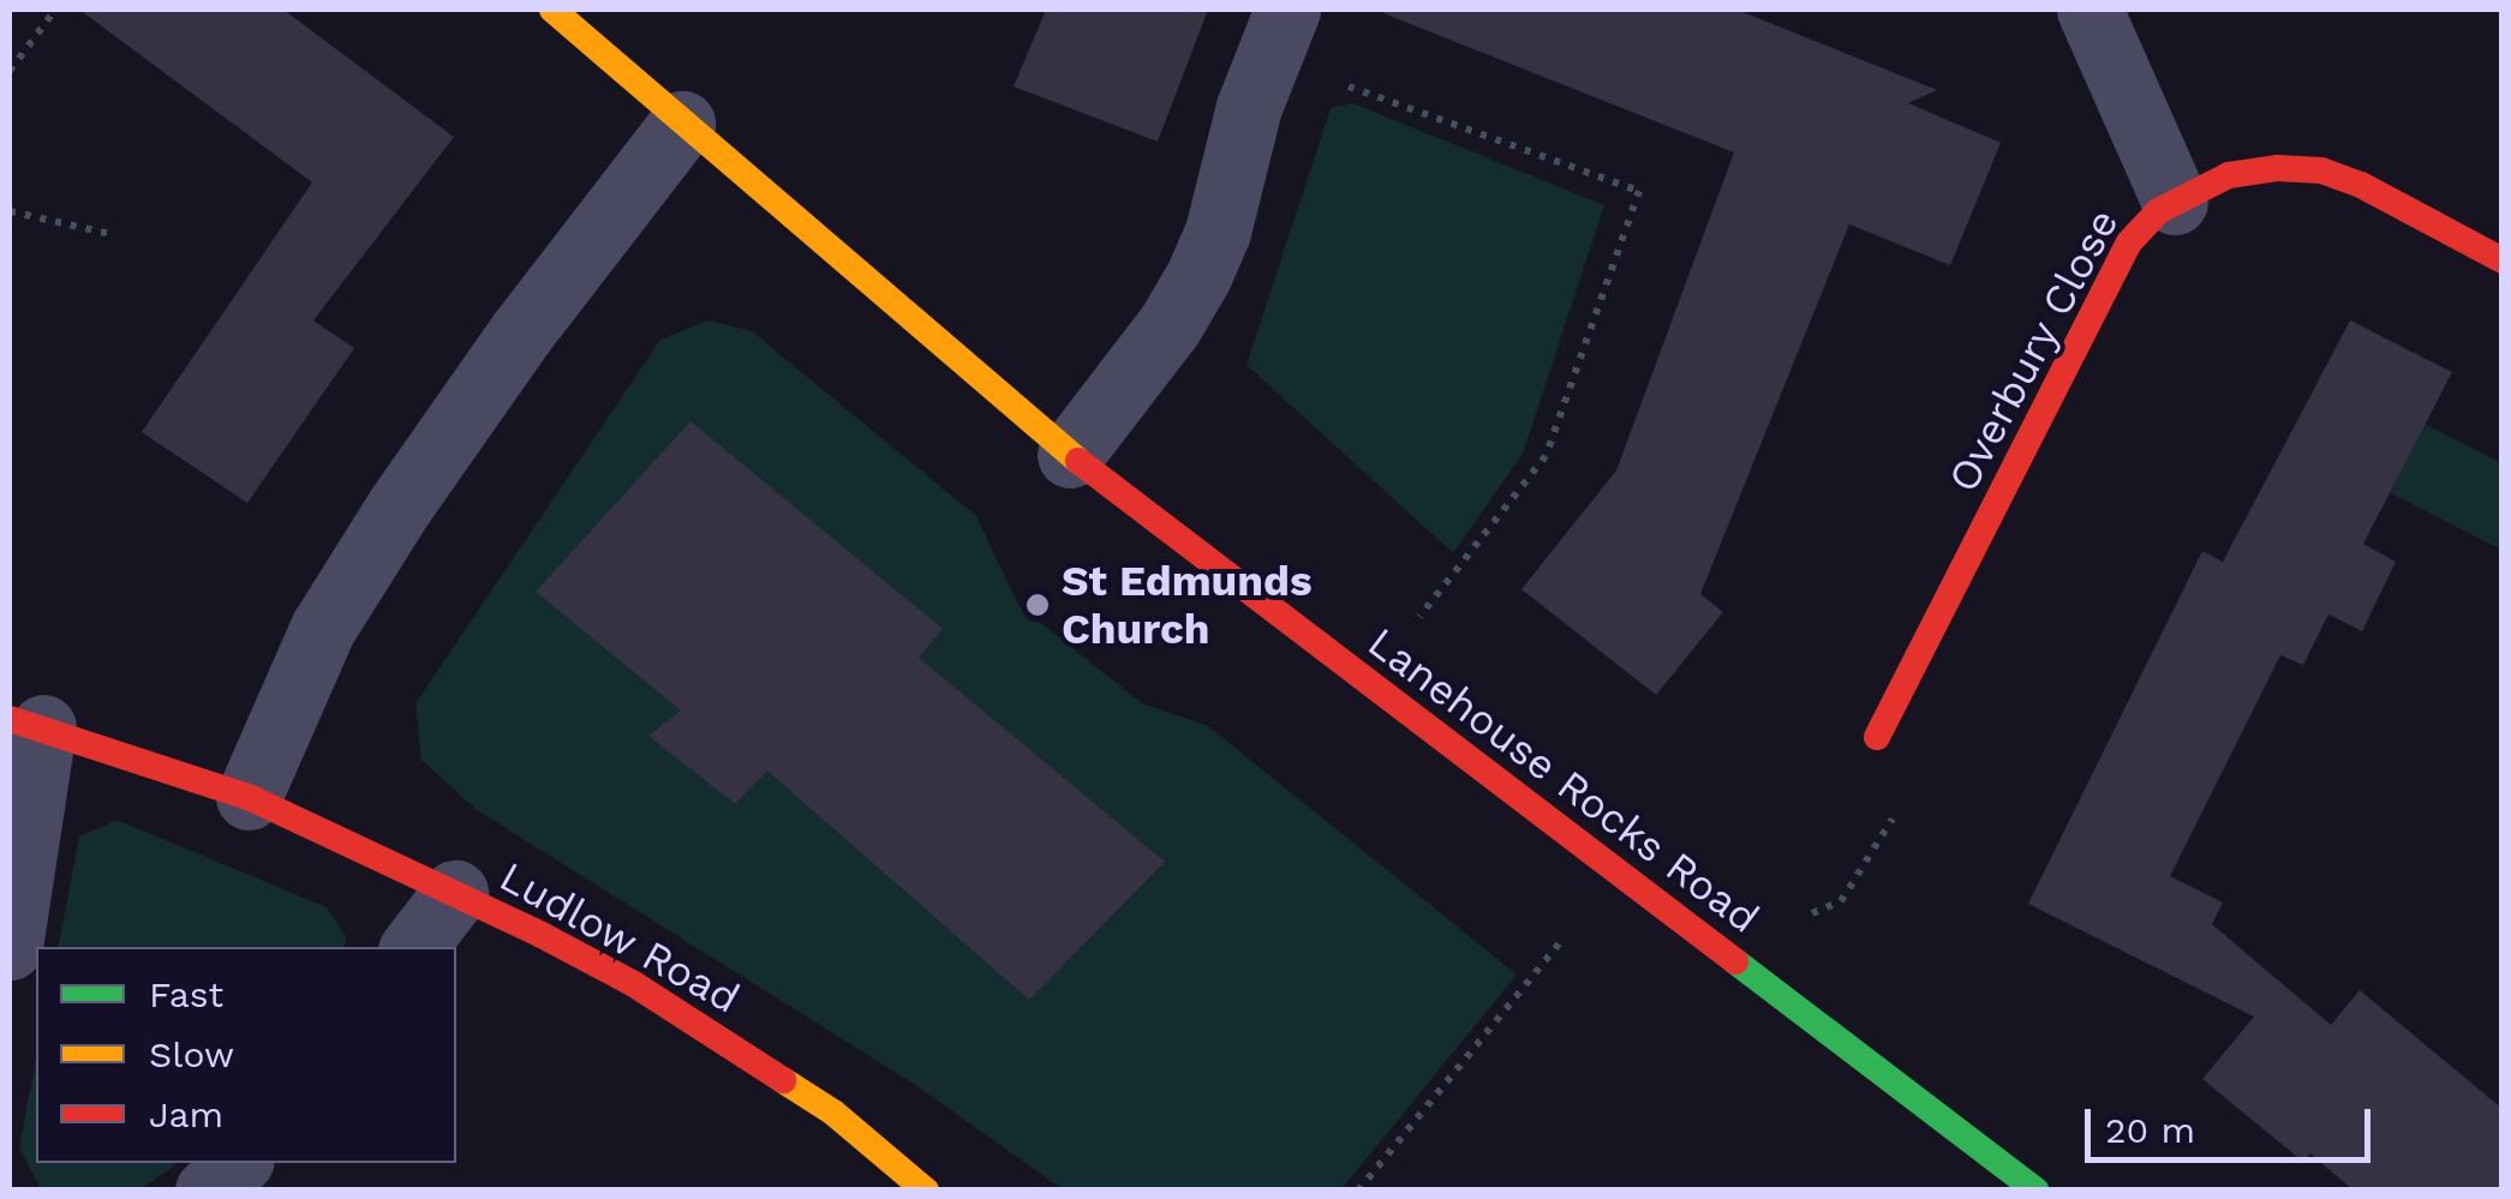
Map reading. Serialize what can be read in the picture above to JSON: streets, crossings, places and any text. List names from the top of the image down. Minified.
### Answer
{"streets":{"street":["Overbury Close","Lanehouse Rocks Road","Ludlow Road"]},"places":["St Edmunds Church"],"legend":["Fast","Slow","Jam"],"scale_bar":"20 m"}
